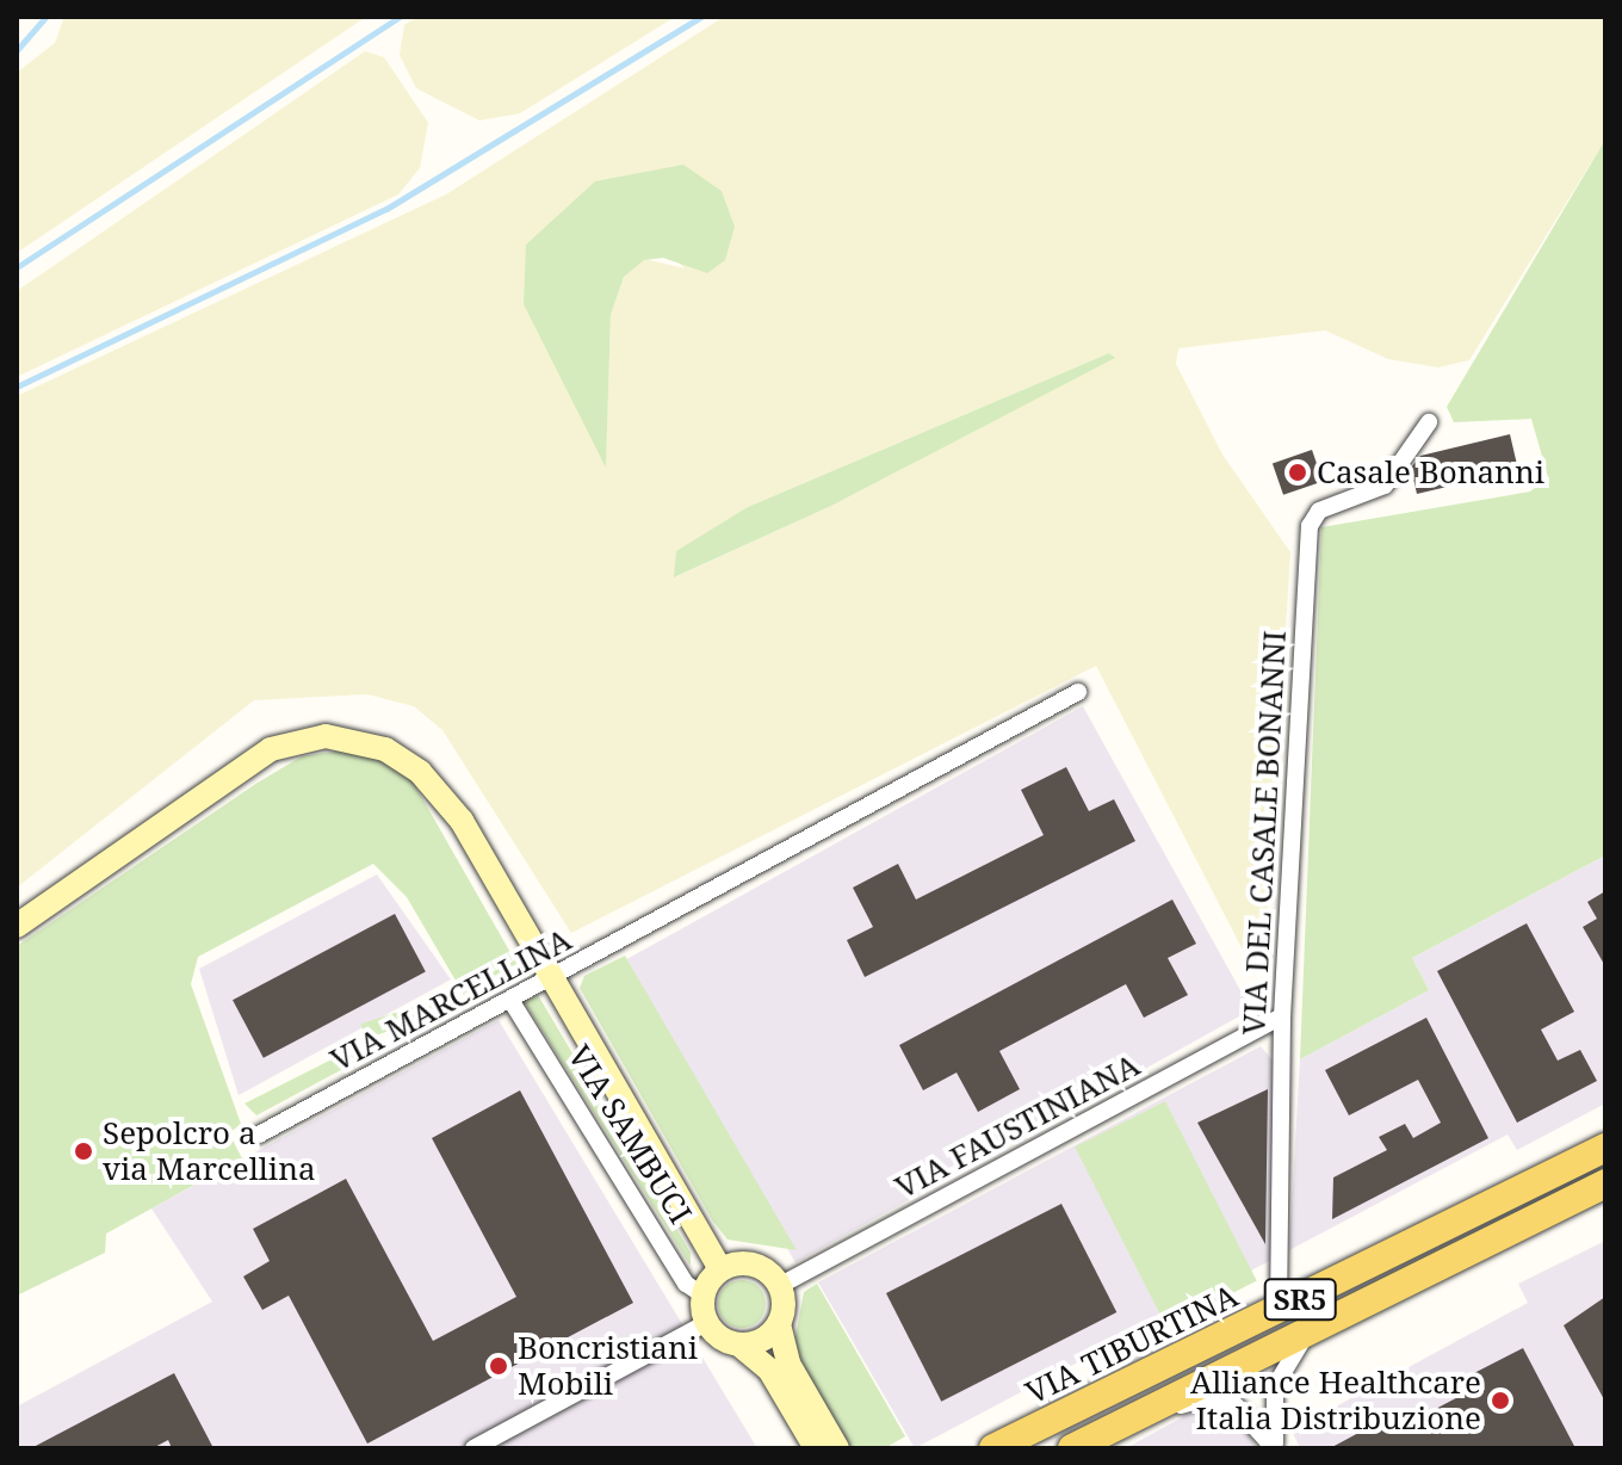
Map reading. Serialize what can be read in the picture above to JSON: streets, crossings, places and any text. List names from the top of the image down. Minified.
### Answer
{"streets":{"main road":["SR5","VIA TIBURTINA"],"street":["VIA DEL CASALE BONANNI","VIA MARCELLINA","VIA FAUSTINIANA","VIA SAMBUCI"]},"crossings":[["VIA DEL CASALE BONANNI","VIA FAUSTINIANA"],["VIA DEL CASALE BONANNI","VIA TIBURTINA"],["VIA MARCELLINA","VIA SAMBUCI"],["VIA FAUSTINIANA","VIA SAMBUCI"]],"places":["Casale Bonanni","Sepolcro a via Marcellina","Boncristiani Mobili","Alliance Healthcare Italia Distribuzione"]}
